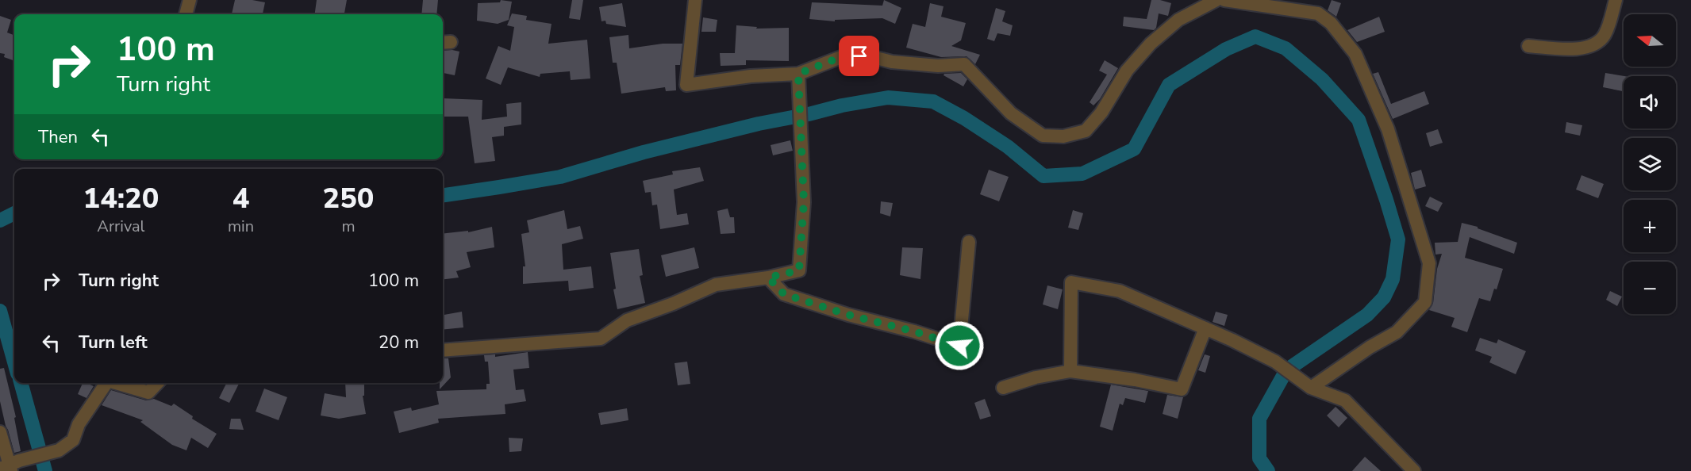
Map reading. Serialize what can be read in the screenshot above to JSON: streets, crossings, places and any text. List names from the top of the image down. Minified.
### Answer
{"north":"left","page":{"map_buttons":["+","−"],"turn":["100 m","Turn right"],"then":"Then","eta":["14:20","Arrival","4","min","250","m"],"list":[{"name":"Turn right","value":"100 m"},{"name":"Turn left","value":"20 m"}]}}
